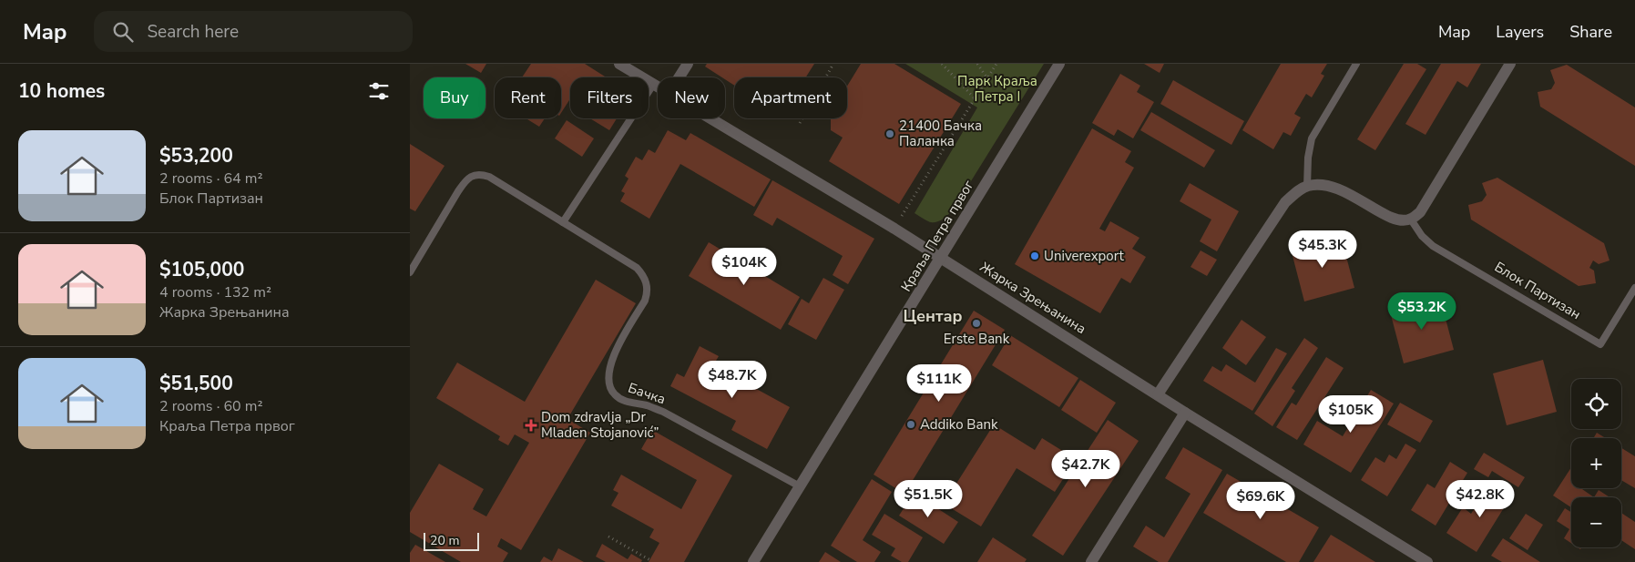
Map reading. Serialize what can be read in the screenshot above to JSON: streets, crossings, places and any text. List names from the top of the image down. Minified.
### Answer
{"streets":{"street":["Краља Петра првог","Жарка Зрењанина"],"lane":["Блок Партизан","Бачка"]},"crossings":[["Краља Петра првог","Жарка Зрењанина"],["Краља Петра првог","Бачка"]],"districts":["Центар"],"parks":["Парк Краља Петра I"],"places":{"other":["21400 Бачка Паланка","Univerexport","Erste Bank","Addiko Bank"],"health":["Dom zdravlja „Dr Mladen Stojanović”"]},"scale_bar":"20 m","page":{"header":"Map","search":"Search here","nav":["Map","Layers","Share"],"heading":"10 homes","chip":["Buy","Rent","Filters","New","Apartment"],"list":[{"name":"$53,200","note":"2 rooms · 64 m² · Блок Партизан"},{"name":"$105,000","note":"4 rooms · 132 m² · Жарка Зрењанина"},{"name":"$51,500","note":"2 rooms · 60 m² · Краља Петра првог"}],"price":["$45.3K","$104K","$53.2K","$48.7K","$111K","$105K","$42.7K","$51.5K","$42.8K","$69.6K"],"map_buttons":["+","−"],"scale":"20 m"}}
